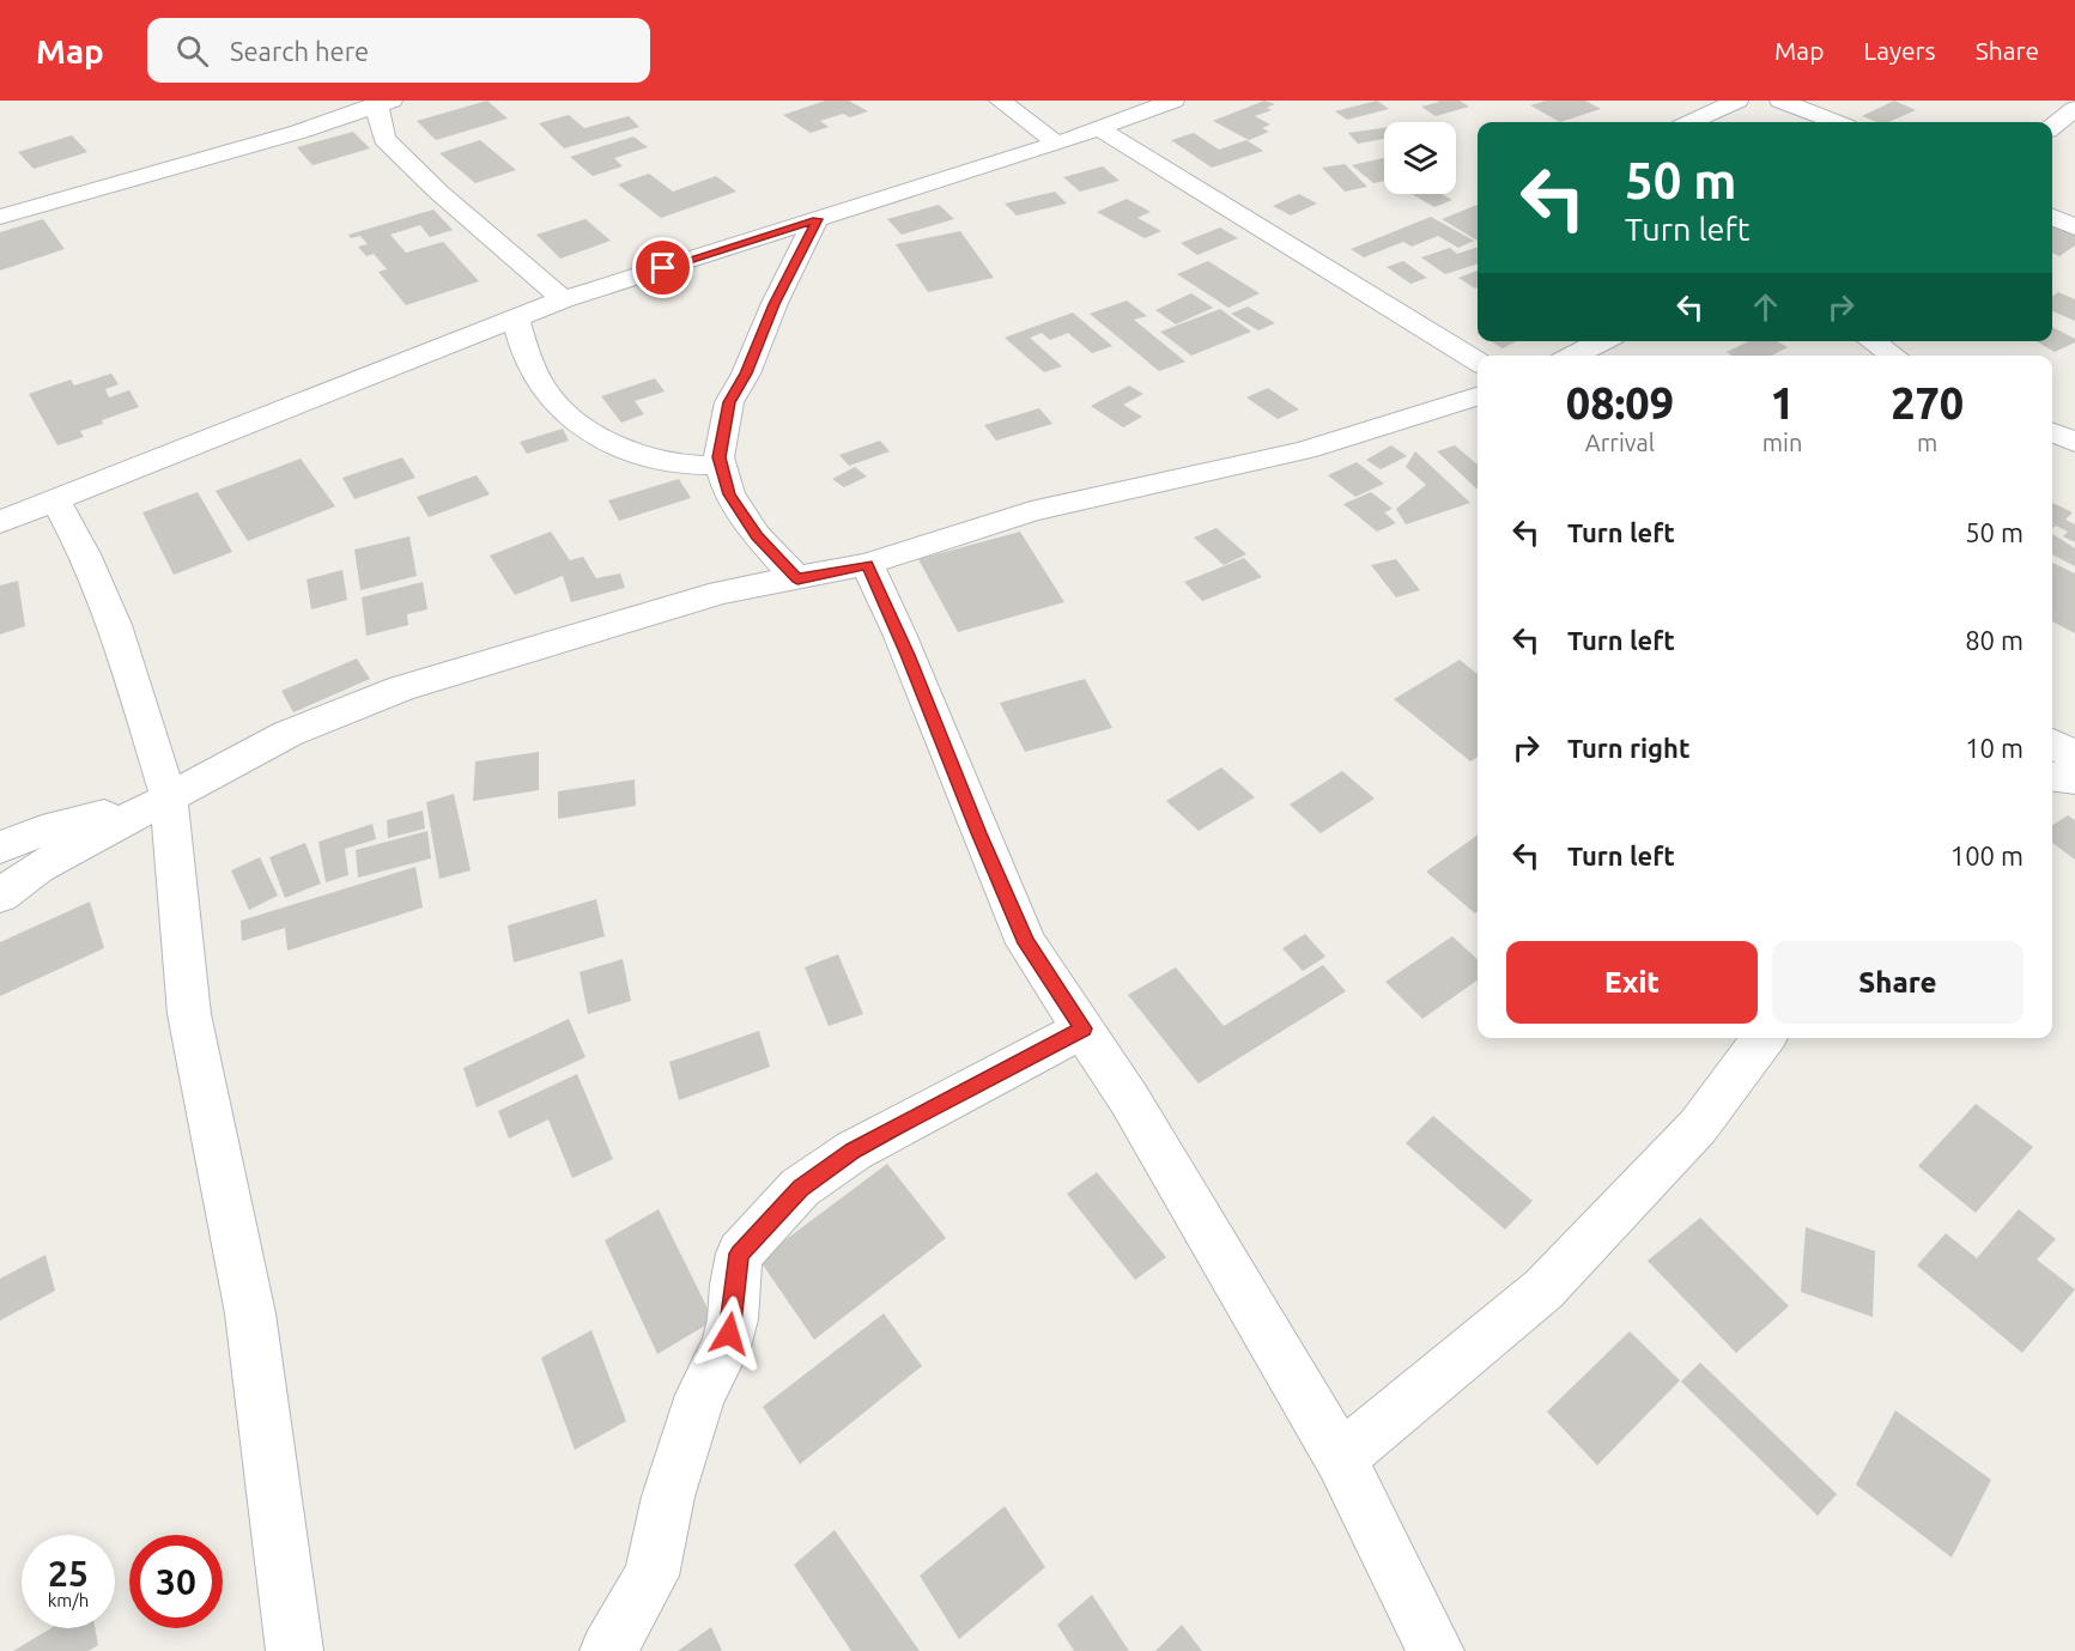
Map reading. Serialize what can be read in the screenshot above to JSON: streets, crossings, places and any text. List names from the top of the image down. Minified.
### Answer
{"page":{"header":"Map","search":"Search here","nav":["Map","Layers","Share"],"turn":["50 m","Turn left"],"eta":["08:09","Arrival","1","min","270","m"],"list":[{"name":"Turn left","value":"50 m"},{"name":"Turn left","value":"80 m"},{"name":"Turn right","value":"10 m"},{"name":"Turn left","value":"100 m"}],"buttons":["Exit","Share"],"speed":"25 km/h","limit":"30"}}
